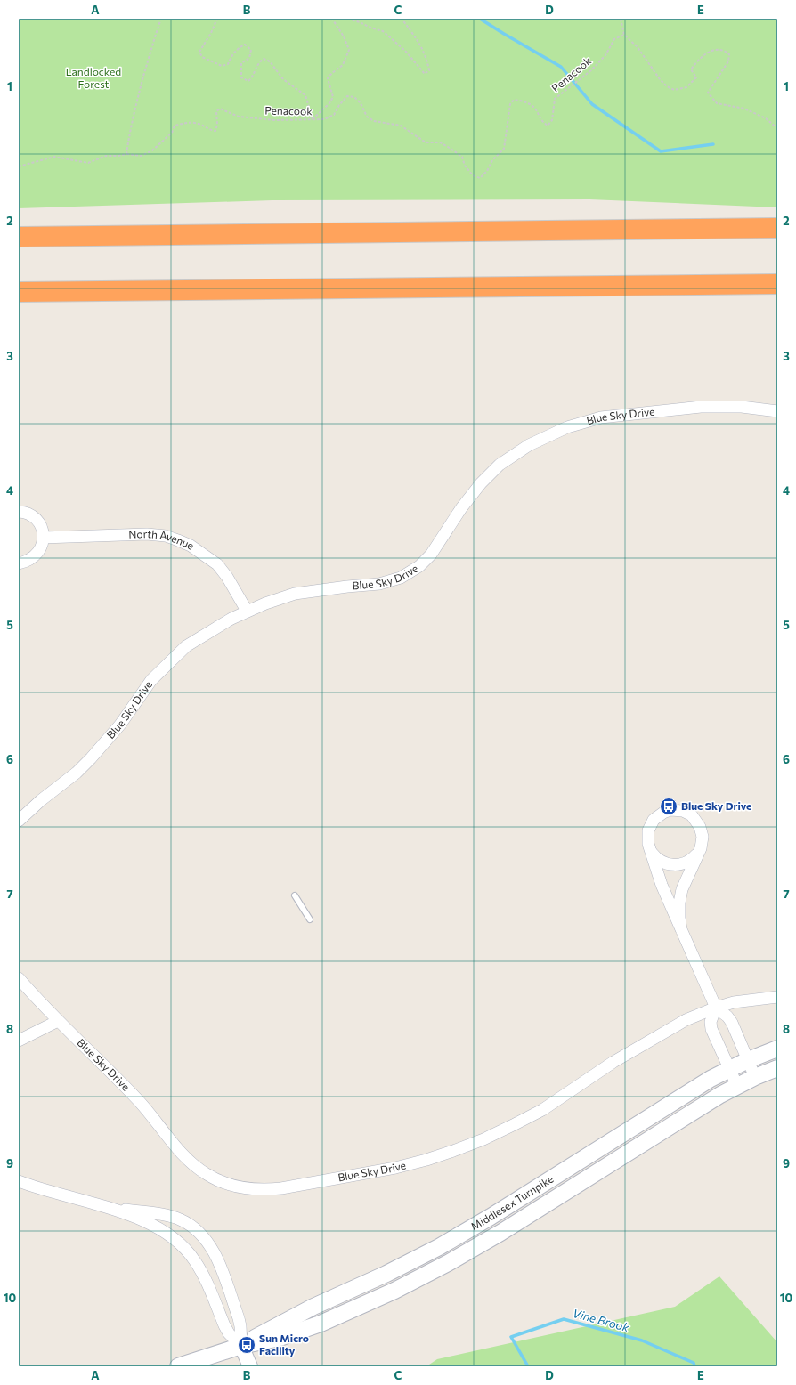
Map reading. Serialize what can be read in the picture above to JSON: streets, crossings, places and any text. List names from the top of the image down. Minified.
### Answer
{"streets":{"main road":["Middlesex Turnpike"],"street":["Blue Sky Drive","North Avenue"],"path":["Penacook"]},"crossings":[["Blue Sky Drive","North Avenue"]],"water":["Vine Brook"],"parks":["Landlocked Forest"],"places":{"bus stop":["Blue Sky Drive","Sun Micro Facility"]},"grid":{"columns":["A","B","C","D","E"],"rows":["1","2","3","4","5","6","7","8","9","10"]}}
